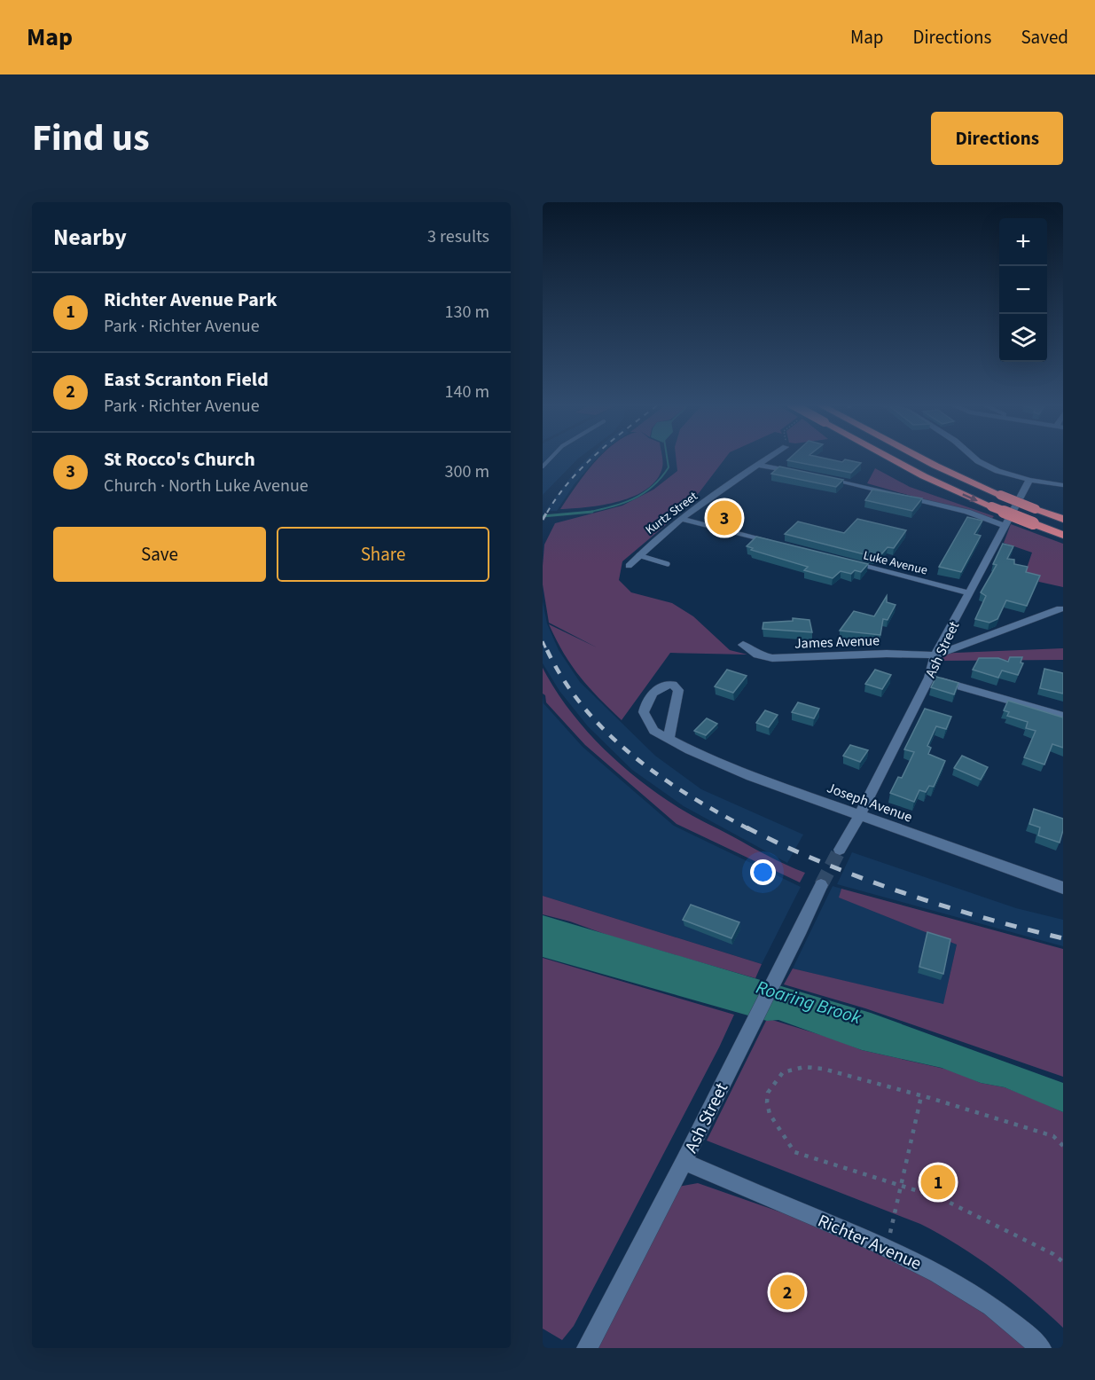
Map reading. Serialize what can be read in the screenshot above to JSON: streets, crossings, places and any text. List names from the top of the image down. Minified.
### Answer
{"streets":{"street":["Kurtz Street","Luke Avenue","James Avenue","Ash Street","Joseph Avenue","Richter Avenue"]},"crossings":[["Luke Avenue","Ash Street"],["James Avenue","Ash Street"],["Ash Street","Joseph Avenue"],["Ash Street","Richter Avenue"]],"water":["Roaring Brook"],"page":{"header":"Map","nav":["Map","Directions","Saved"],"title":"Find us","buttons":["Directions",["Save","Share"]],"heading":["Nearby","3 results"],"map_buttons":["+","−"],"list":[{"mark":"1","name":"Richter Avenue Park","note":"Park · Richter Avenue","value":"130 m"},{"mark":"2","name":"East Scranton Field","note":"Park · Richter Avenue","value":"140 m"},{"mark":"3","name":"St Rocco's Church","note":"Church · North Luke Avenue","value":"300 m"}],"pins":["3","1","2"]}}
